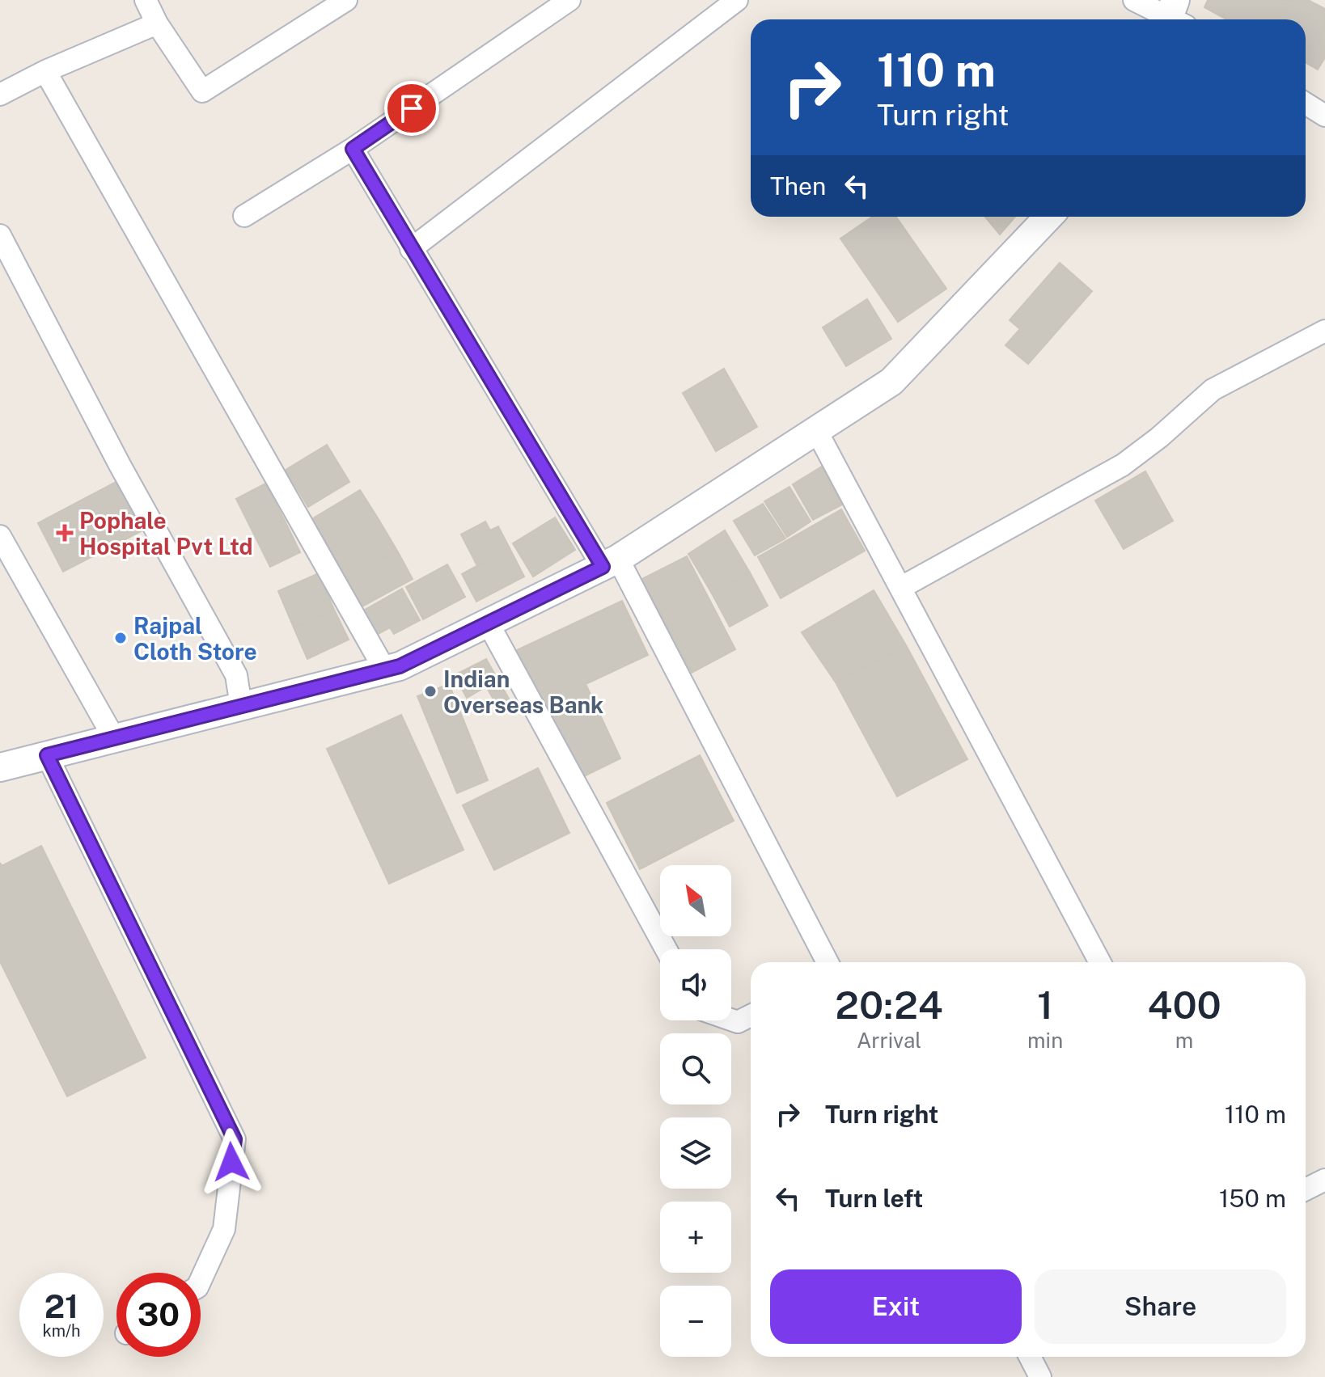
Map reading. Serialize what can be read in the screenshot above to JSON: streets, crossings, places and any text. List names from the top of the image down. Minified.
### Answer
{"places":{"health":["Pophale Hospital Pvt Ltd"],"other":["Rajpal Cloth Store","Indian Overseas Bank"]},"north":"top left","page":{"turn":["110 m","Turn right"],"then":"Then","map_buttons":["+","−"],"eta":["20:24","Arrival","1","min","400","m"],"list":[{"name":"Turn right","value":"110 m"},{"name":"Turn left","value":"150 m"}],"buttons":["Exit","Share"],"speed":"21 km/h","limit":"30"}}
